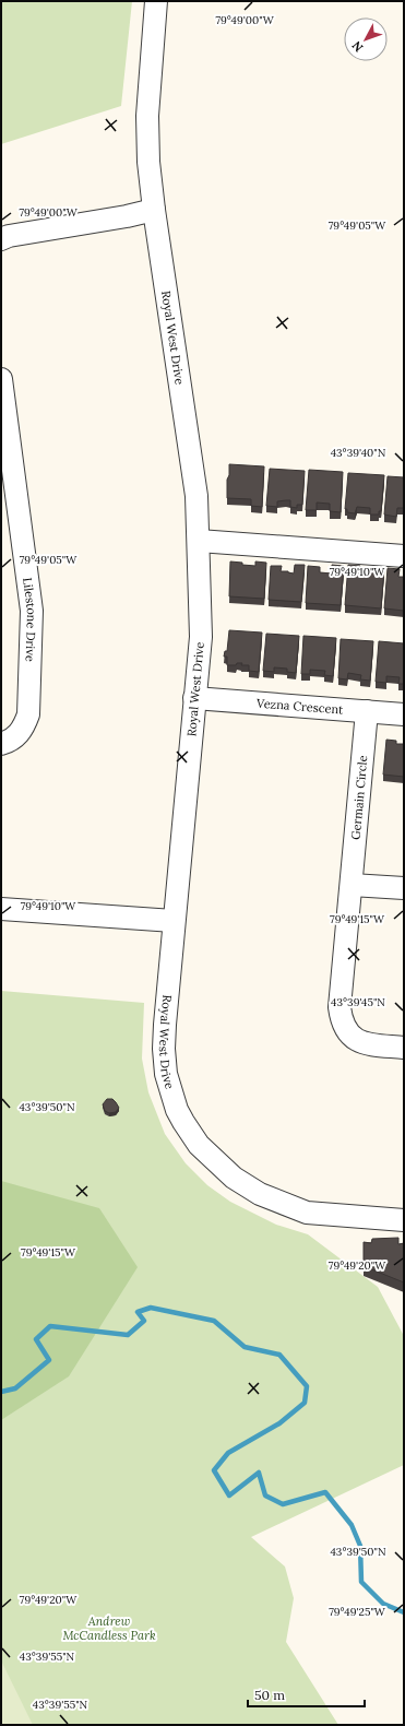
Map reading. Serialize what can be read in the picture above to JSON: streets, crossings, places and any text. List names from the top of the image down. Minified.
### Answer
{"streets":{"street":["Royal West Drive","Lilestone Drive","Vezna Crescent","Germain Circle"]},"crossings":[["Royal West Drive","Vezna Crescent"],["Vezna Crescent","Germain Circle"]],"parks":["Andrew McCandless Park"],"scale_bar":"50 m","north":"bottom left","coordinates":["79°49'00\"W","79°49'05\"W","43°39'40\"N","79°49'10\"W","79°49'15\"W","43°39'45\"N","43°39'50\"N","79°49'20\"W","79°49'25\"W","43°39'55\"N"]}
